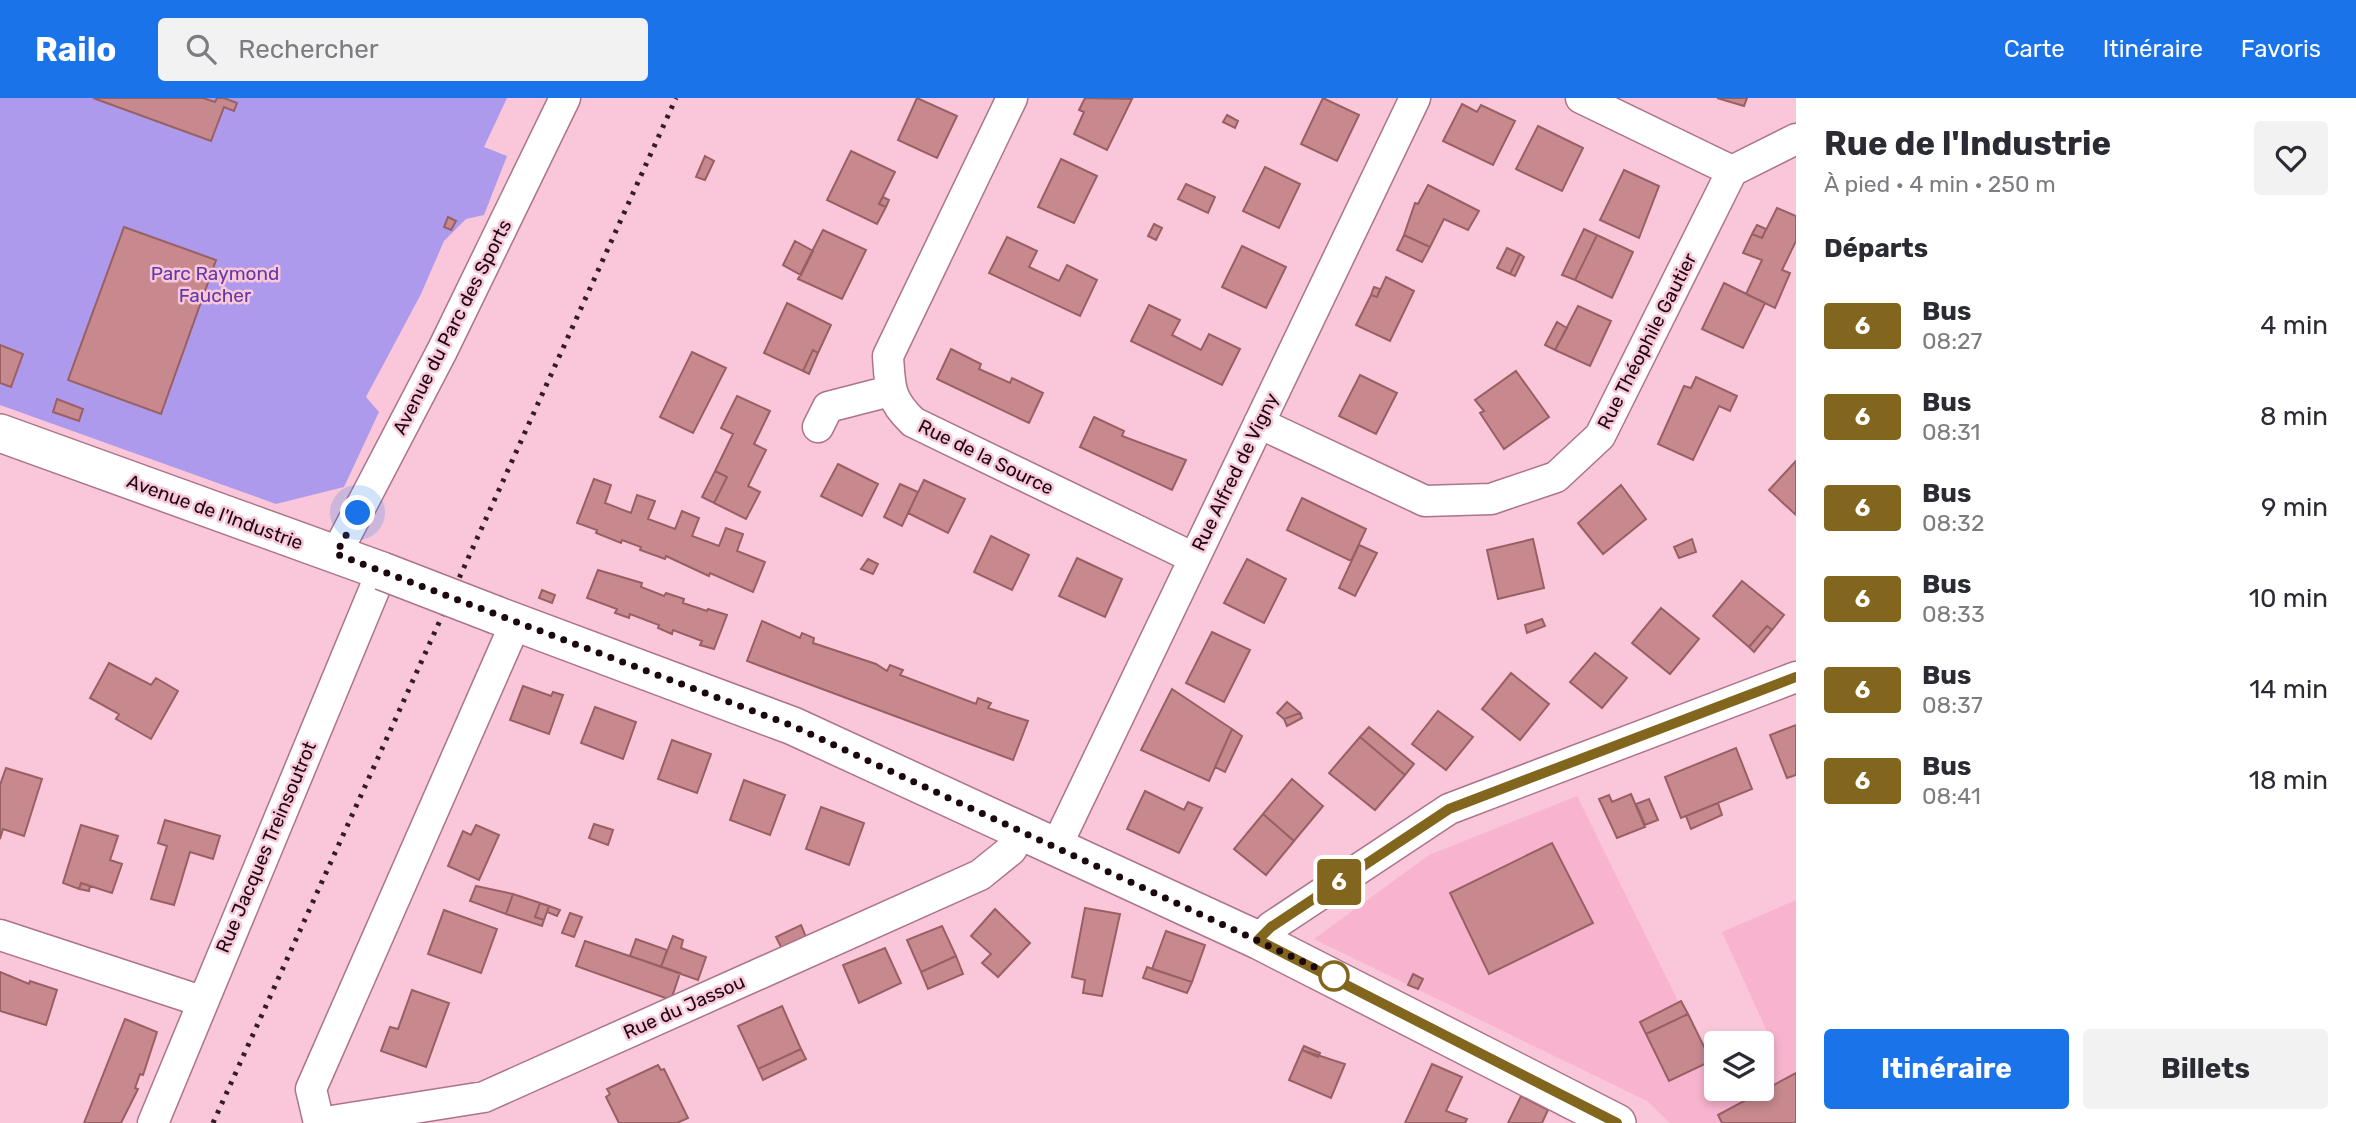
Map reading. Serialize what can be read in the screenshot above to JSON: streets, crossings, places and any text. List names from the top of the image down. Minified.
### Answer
{"streets":{"main road":["Avenue de l'Industrie"],"street":["Avenue du Parc des Sports","Rue Théophile Gautier","Rue de la Source","Rue Alfred de Vigny","Rue Jacques Treinsoutrot","Rue du Jassou"]},"crossings":[["Avenue du Parc des Sports","Avenue de l'Industrie"],["Rue Théophile Gautier","Rue Alfred de Vigny"],["Rue de la Source","Rue Alfred de Vigny"],["Rue Alfred de Vigny","Avenue de l'Industrie"],["Avenue de l'Industrie","Rue Jacques Treinsoutrot"],["Avenue de l'Industrie","Rue du Jassou"]],"parks":["Parc Raymond Faucher"],"lines":["bus line 6"],"page":{"header":"Railo","search":"Rechercher","nav":["Carte","Itinéraire","Favoris"],"on_map":"6","heading":[["Rue de l'Industrie","À pied · 4 min · 250 m"],"Départs"],"list":[{"mark":"6","name":"Bus","note":"08:27","value":"4 min"},{"mark":"6","name":"Bus","note":"08:31","value":"8 min"},{"mark":"6","name":"Bus","note":"08:32","value":"9 min"},{"mark":"6","name":"Bus","note":"08:33","value":"10 min"},{"mark":"6","name":"Bus","note":"08:37","value":"14 min"},{"mark":"6","name":"Bus","note":"08:41","value":"18 min"}],"buttons":["Itinéraire","Billets"]}}
